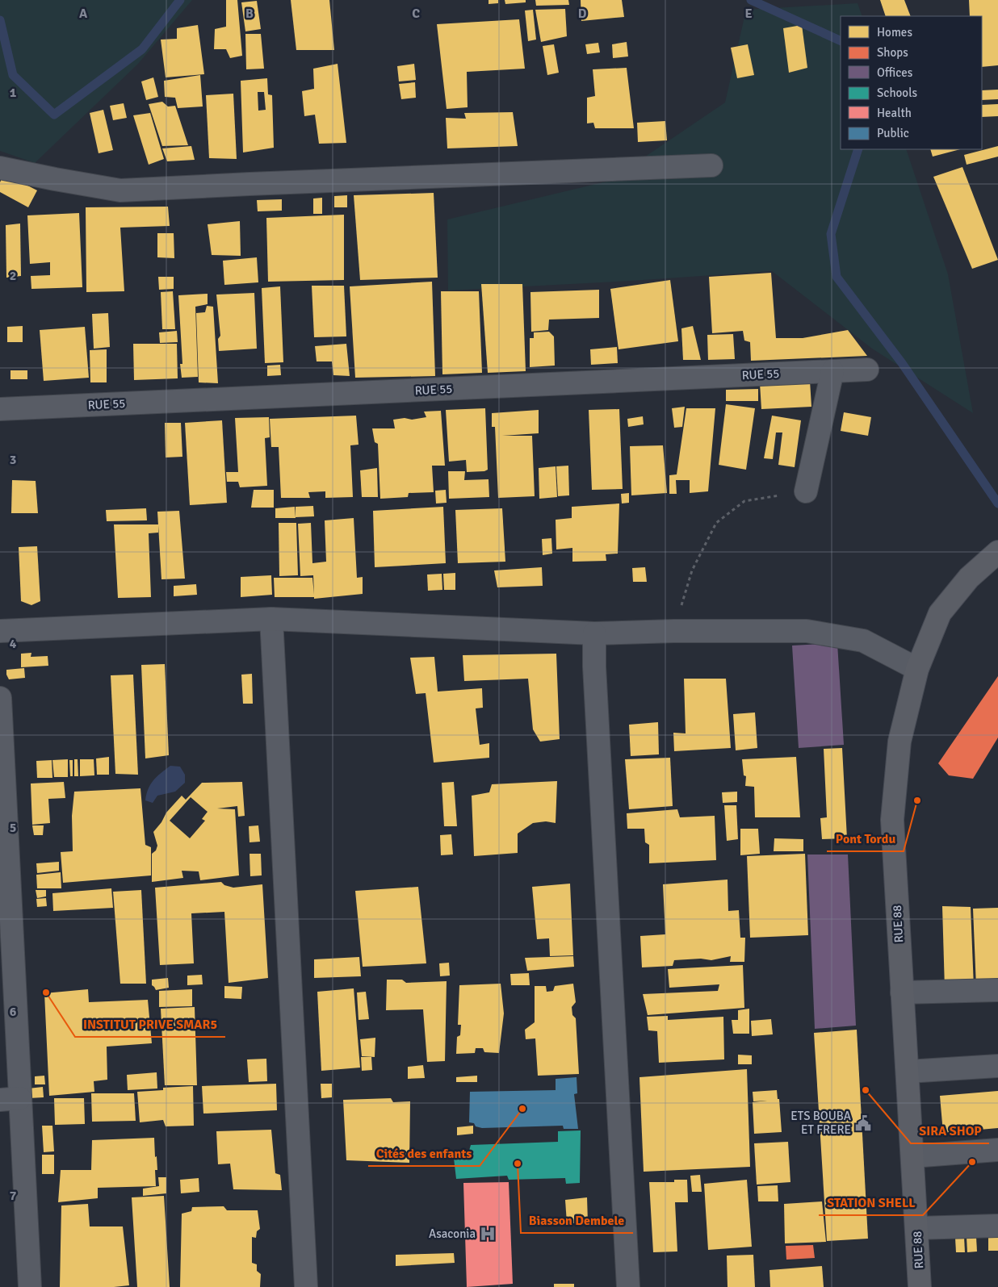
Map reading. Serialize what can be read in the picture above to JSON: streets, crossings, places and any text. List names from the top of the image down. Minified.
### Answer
{"streets":{"main road":["RUE 88"],"street":["RUE 55"]},"places":{"other":["Pont Tordu","INSTITUT PRIVE SMAR5","SIRA SHOP","Cités des enfants","STATION SHELL","Biasson Dembele"],"public building":["ETS BOUBA ET FRERE"],"hospital":["Asaconia"]},"legend":["Homes","Shops","Offices","Schools","Health","Public"],"grid":{"columns":["A","B","C","D","E"],"rows":["1","2","3","4","5","6","7"]}}
